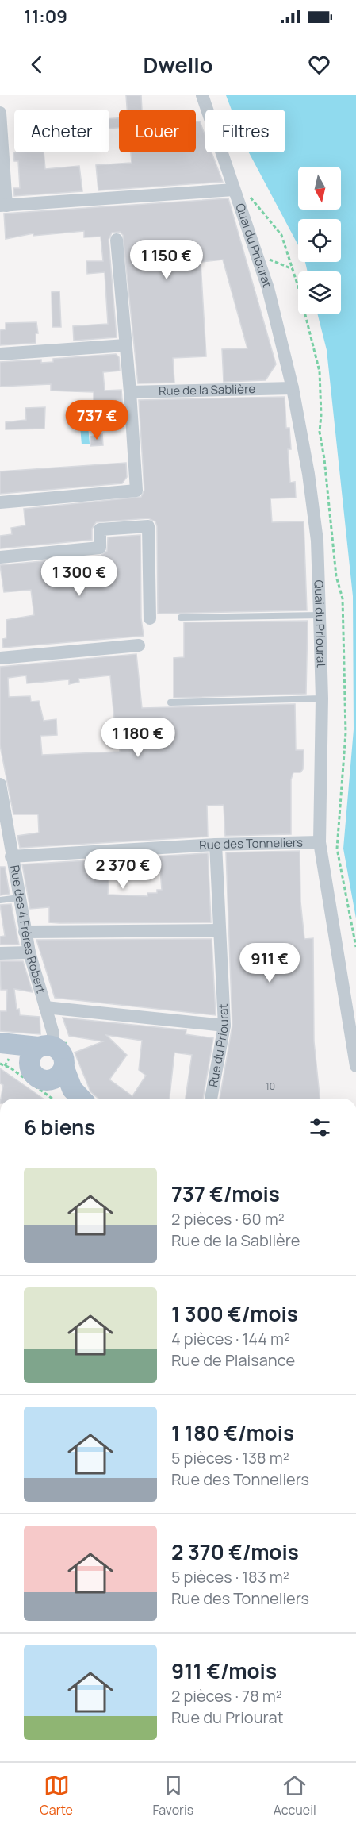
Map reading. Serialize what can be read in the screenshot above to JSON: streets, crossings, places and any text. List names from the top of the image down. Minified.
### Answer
{"streets":{"street":["Quai du Priourat","Rue de la Sablière","Rue des Tonneliers","Rue des 4 Frères Robert","Rue du Priourat"]},"crossings":[["Quai du Priourat","Rue de la Sablière"],["Quai du Priourat","Rue des Tonneliers"],["Rue des Tonneliers","Rue des 4 Frères Robert"],["Rue des Tonneliers","Rue du Priourat"]],"house_numbers":["10"],"north":"bottom","page":{"status":"11:09","header":"Dwello","chip":["Acheter","Louer","Filtres"],"price":["1 150 €","737 €","1 300 €","1 180 €","2 370 €","911 €"],"heading":"6 biens","list":[{"name":"737 €/mois","note":"2 pièces · 60 m² · Rue de la Sablière"},{"name":"1 300 €/mois","note":"4 pièces · 144 m² · Rue de Plaisance"},{"name":"1 180 €/mois","note":"5 pièces · 138 m² · Rue des Tonneliers"},{"name":"2 370 €/mois","note":"5 pièces · 183 m² · Rue des Tonneliers"},{"name":"911 €/mois","note":"2 pièces · 78 m² · Rue du Priourat"}],"tabs":["Carte","Favoris","Accueil"]}}
